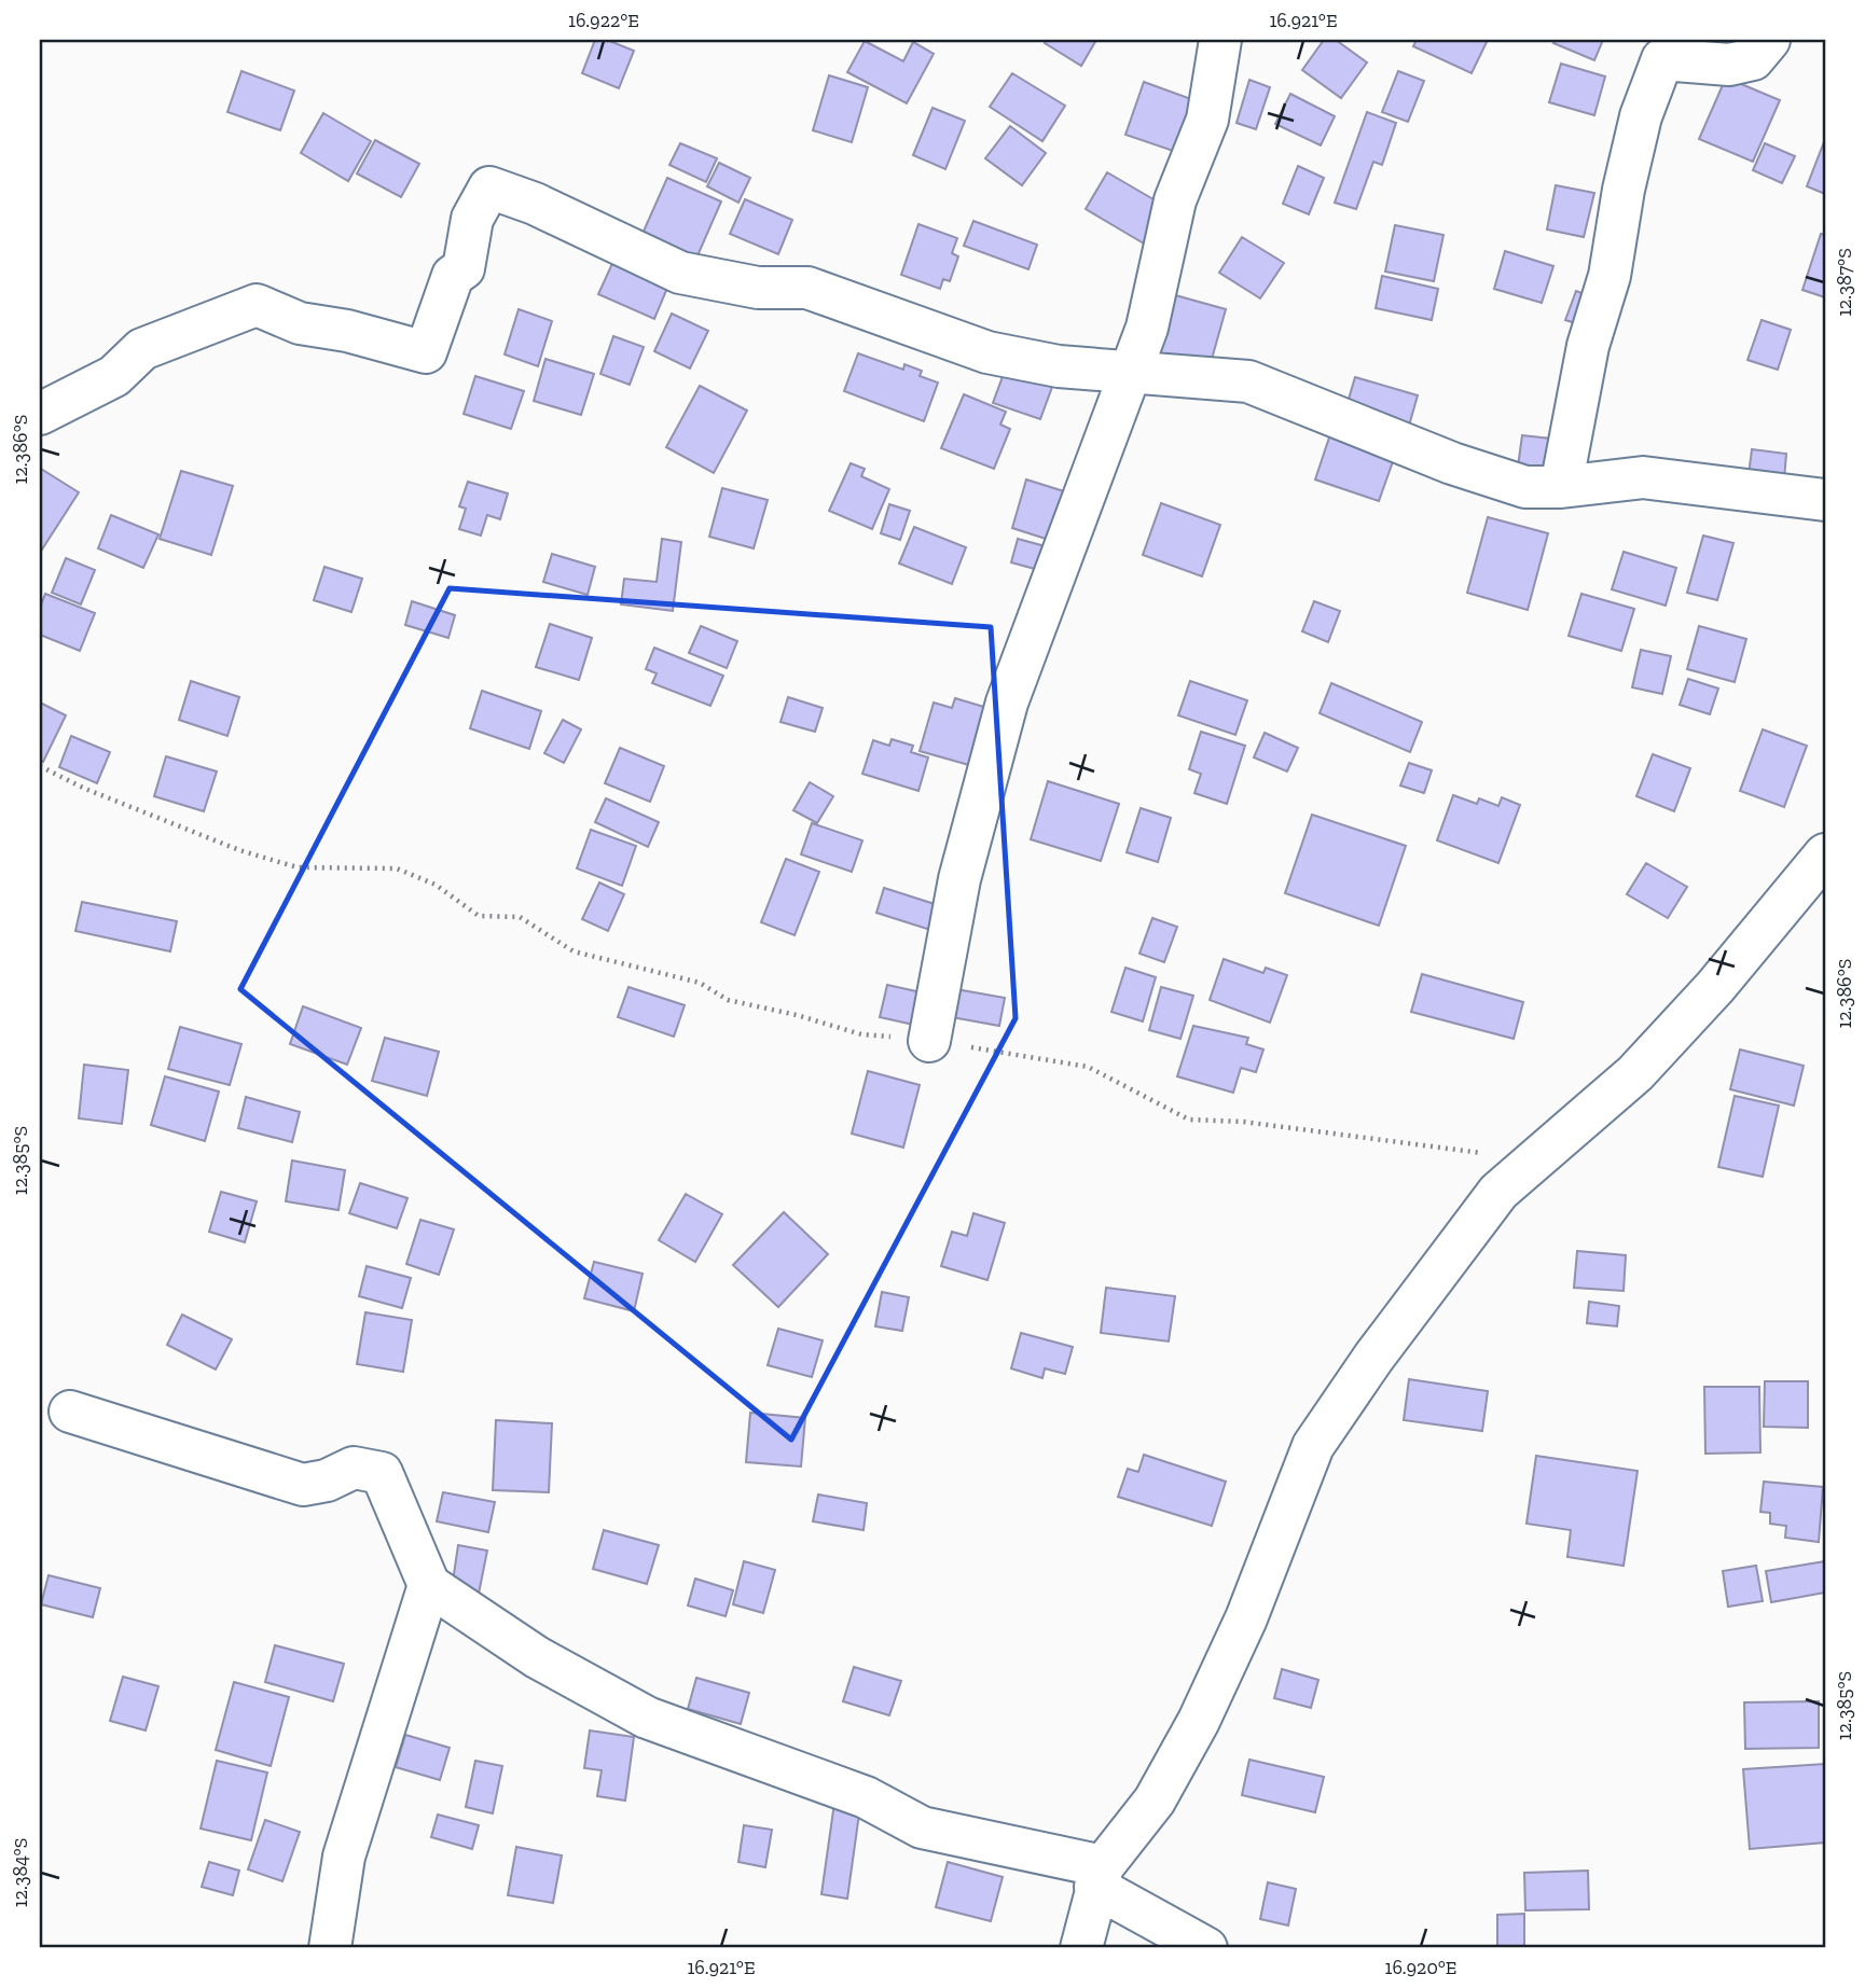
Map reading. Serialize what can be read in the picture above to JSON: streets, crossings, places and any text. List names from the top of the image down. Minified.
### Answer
{"coordinates":["16.922°E","16.921°E","12.387°S","12.386°S","12.385°S","12.384°S","16.920°E"]}
